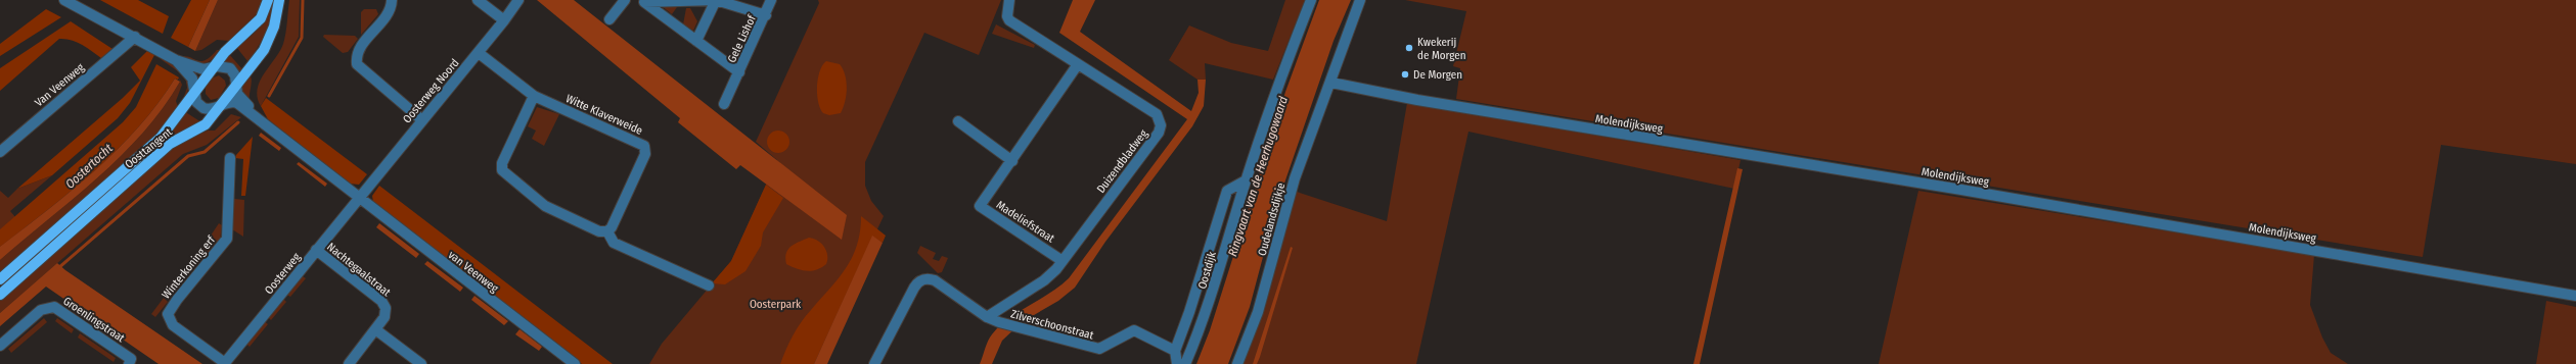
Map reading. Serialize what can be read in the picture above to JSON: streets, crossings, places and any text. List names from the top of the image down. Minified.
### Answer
{"streets":{"main road":["Oosttangent"],"street":["Gele Lishof","Van Veenweg","Oosterweg Noord","Witte Klaverweide","Molendijksweg","Duizendbladweg","Oudelandsdijkje","Madeliefstraat","Winterkoning erf","Nachtegaalstraat","Oostdijk","van Veenweg","Oosterweg","Groenlingstraat","Zilverschoonstraat"]},"crossings":[["Oosterweg Noord","Witte Klaverweide"],["Oosterweg Noord","van Veenweg"],["Oosterweg Noord","Oosterweg"],["Molendijksweg","Oudelandsdijkje"],["Duizendbladweg","Madeliefstraat"],["Duizendbladweg","Zilverschoonstraat"],["Winterkoning erf","Oosterweg"],["Nachtegaalstraat","Oosterweg"],["Oostdijk","Zilverschoonstraat"],["van Veenweg","Oosterweg"]],"water":["Oostertocht","Ringvaart van de Heerhugowaard"],"parks":["Oosterpark"],"places":["Kwekerij de Morgen","De Morgen"]}
